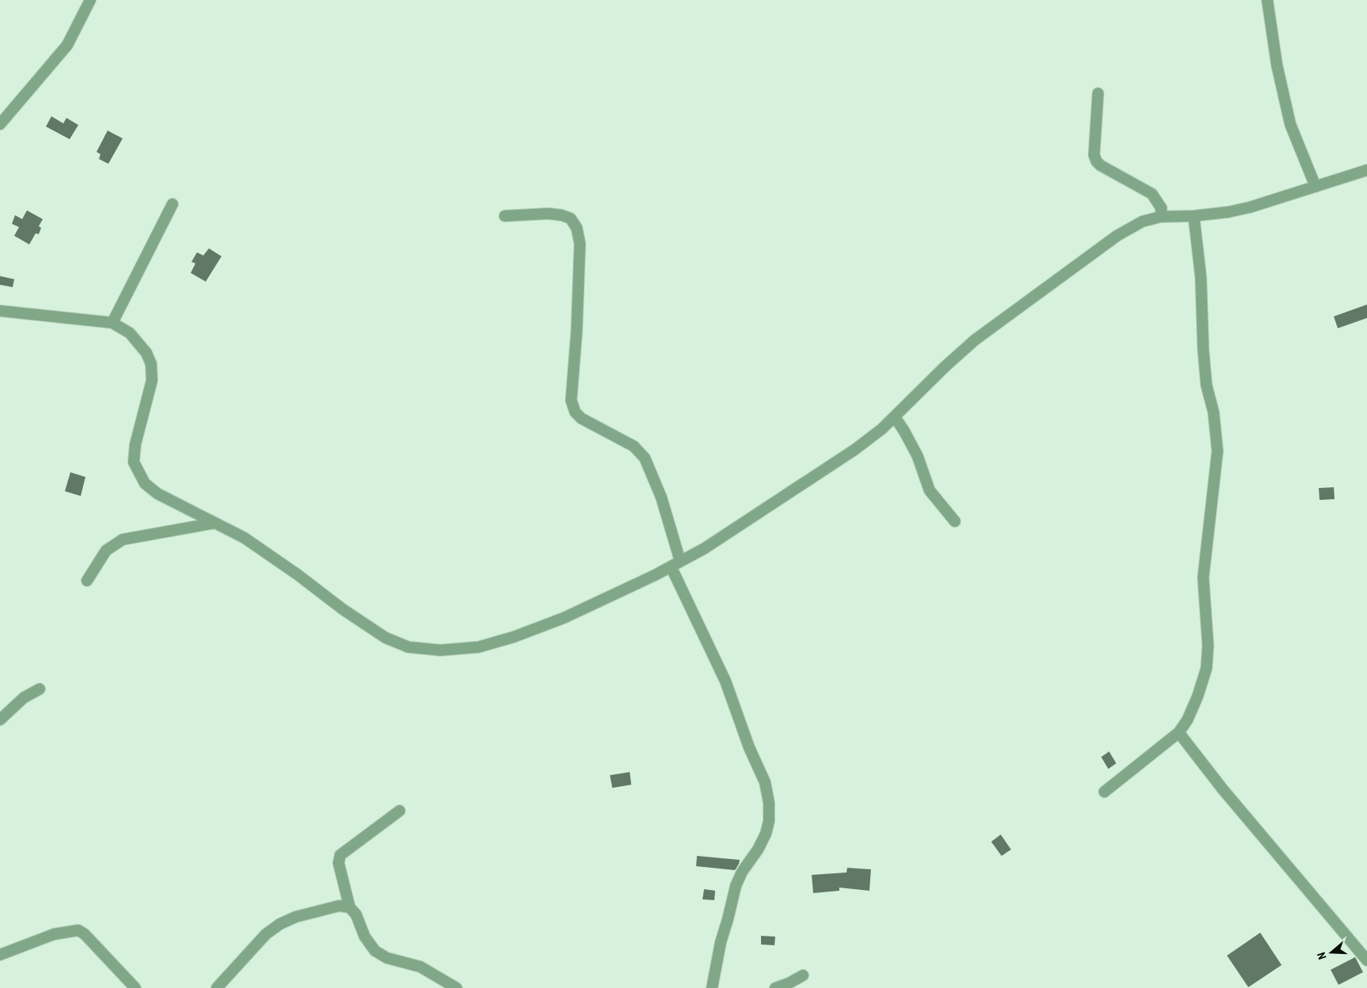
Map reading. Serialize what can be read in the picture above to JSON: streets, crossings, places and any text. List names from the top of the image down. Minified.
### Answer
{"north":"left"}
